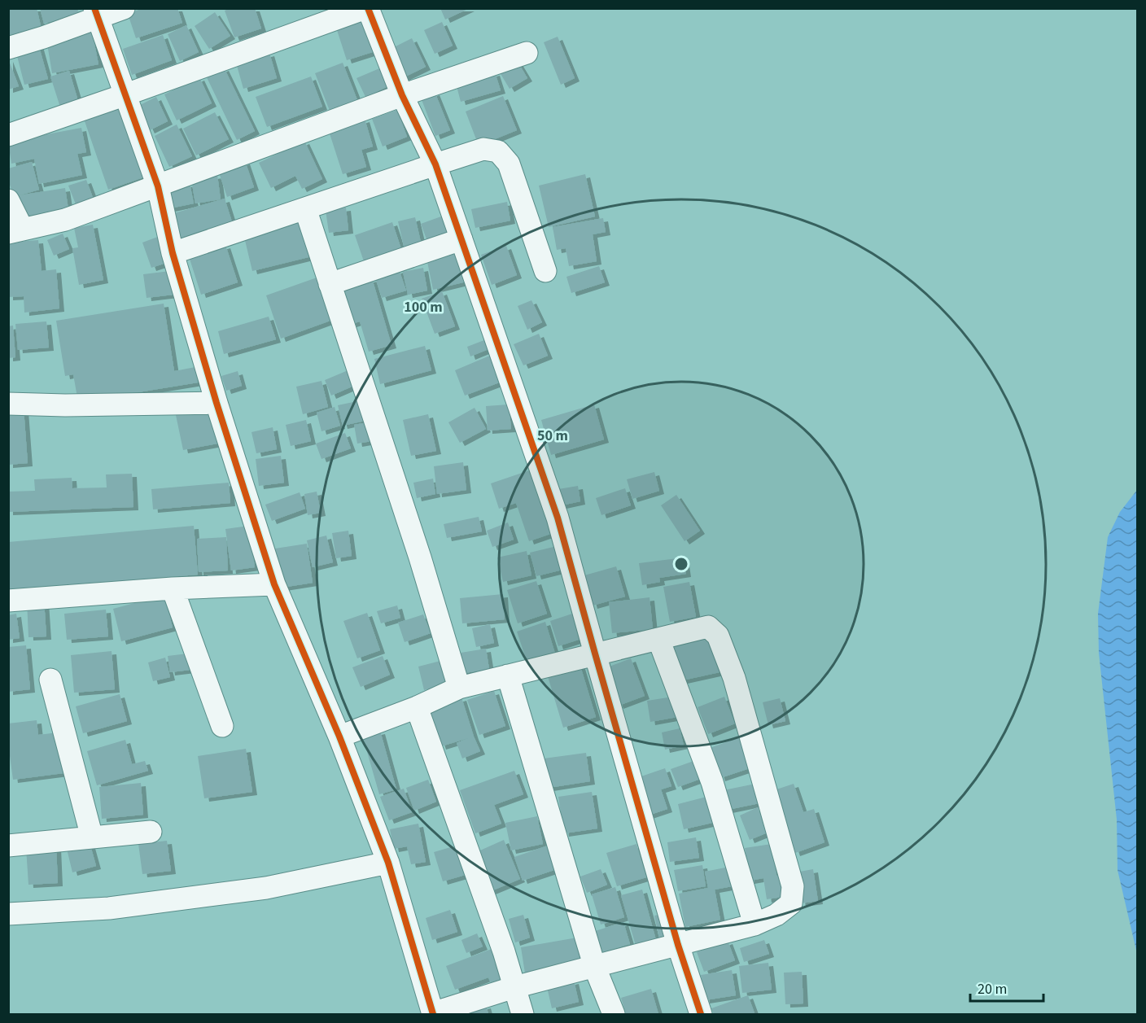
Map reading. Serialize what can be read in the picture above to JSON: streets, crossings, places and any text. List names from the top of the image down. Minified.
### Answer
{"scale_bar":"20 m","rings":["100 m","50 m"]}
